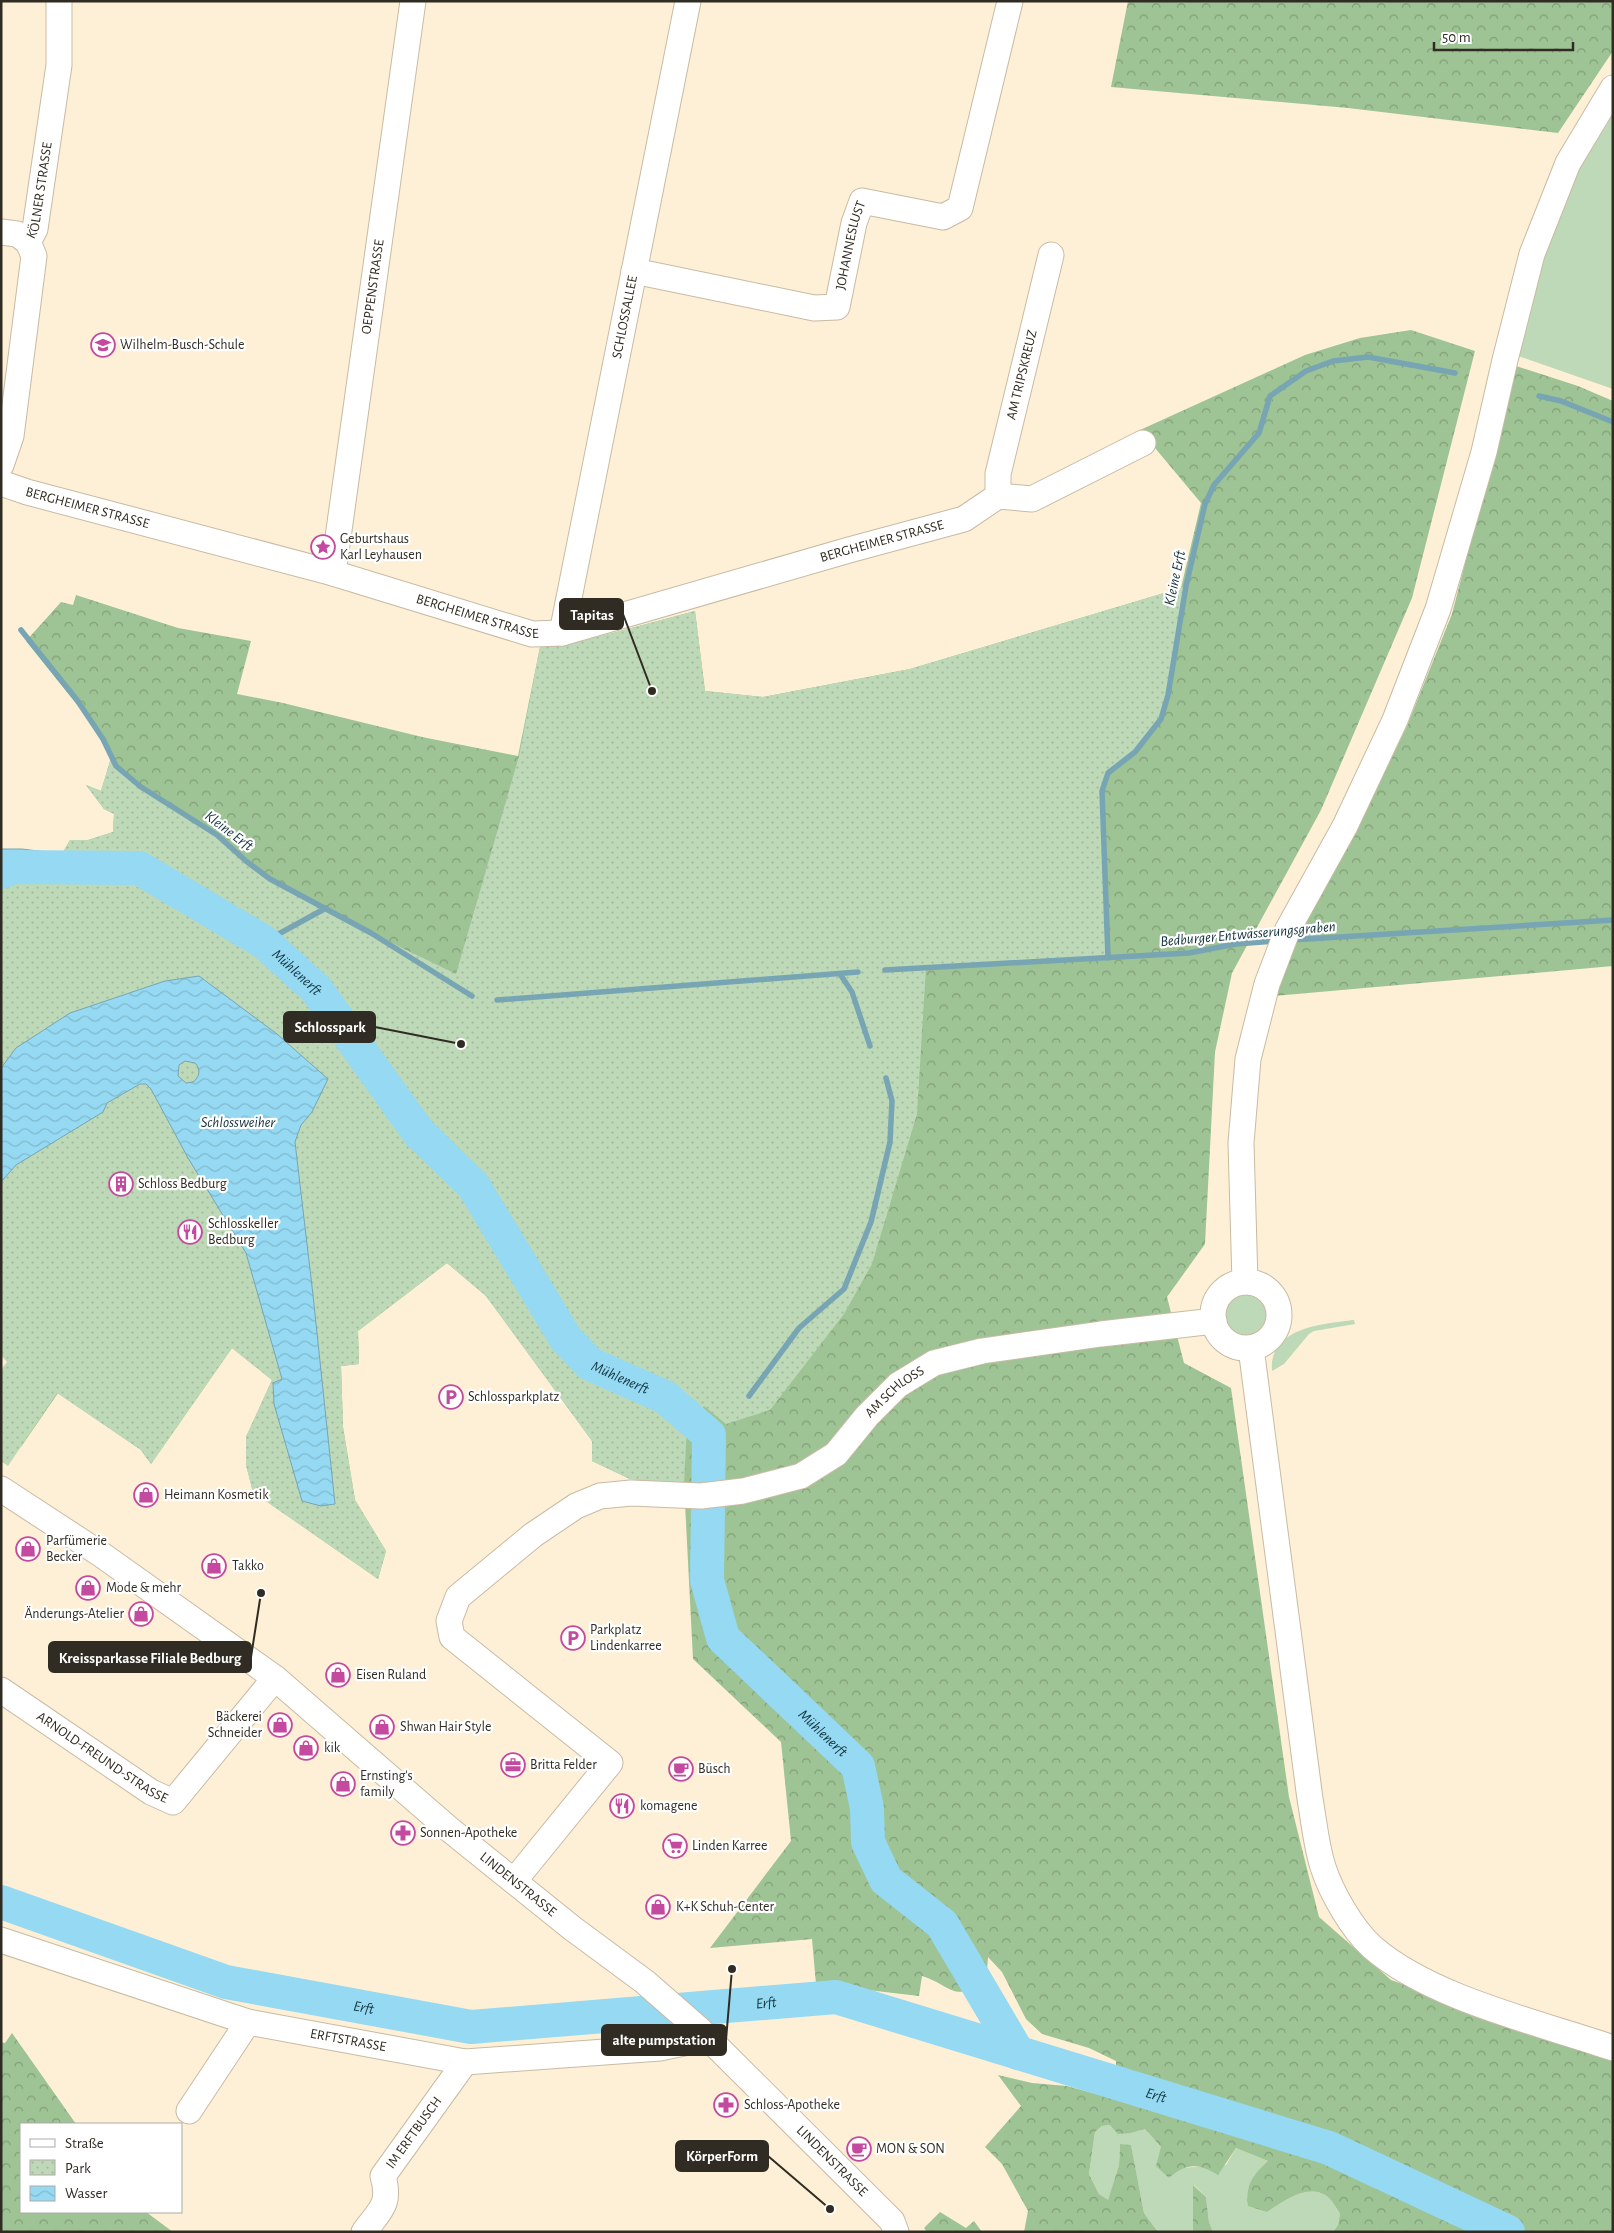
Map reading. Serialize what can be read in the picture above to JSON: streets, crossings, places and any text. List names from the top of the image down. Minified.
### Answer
{"streets":{"street":["KÖLNER STRASSE","JOHANNESLUST","OEPPENSTRASSE","SCHLOSSALLEE","AM TRIPSKREUZ","BERGHEIMER STRASSE","AM SCHLOSS","ARNOLD-FREUND-STRASSE","LINDENSTRASSE","ERFTSTRASSE","IM ERFTBUSCH"]},"crossings":[["JOHANNESLUST","SCHLOSSALLEE"],["OEPPENSTRASSE","BERGHEIMER STRASSE"],["SCHLOSSALLEE","BERGHEIMER STRASSE"],["AM TRIPSKREUZ","BERGHEIMER STRASSE"],["AM SCHLOSS","LINDENSTRASSE"],["ARNOLD-FREUND-STRASSE","LINDENSTRASSE"],["LINDENSTRASSE","ERFTSTRASSE"],["ERFTSTRASSE","IM ERFTBUSCH"]],"water":["Kleine Erft","Bedburger Entwässerungsgraben","Mühlenerft","Schlossweiher","Erft"],"places":{"school or university":["Wilhelm-Busch-Schule"],"place":["Geburtshaus Karl Leyhausen"],"other":["Tapitas","Schlosspark","Kreissparkasse Filiale Bedburg","alte pumpstation","KörperForm"],"building":["Schloss Bedburg"],"restaurant":["Schlosskeller Bedburg","komagene"],"parking":["Schlossparkplatz","Parkplatz Lindenkarree"],"shop":["Heimann Kosmetik","Parfümerie Becker","Takko","Mode & mehr","Änderungs-Atelier","Eisen Ruland","Bäckerei Schneider","Shwan Hair Style","kik","Ernsting's family","K+K Schuh-Center"],"office":["Britta Felder"],"cafe":["Büsch","MON & SON"],"pharmacy":["Sonnen-Apotheke","Schloss-Apotheke"],"supermarket":["Linden Karree"]},"legend":["Straße","Park","Wasser"],"scale_bar":"50 m"}
